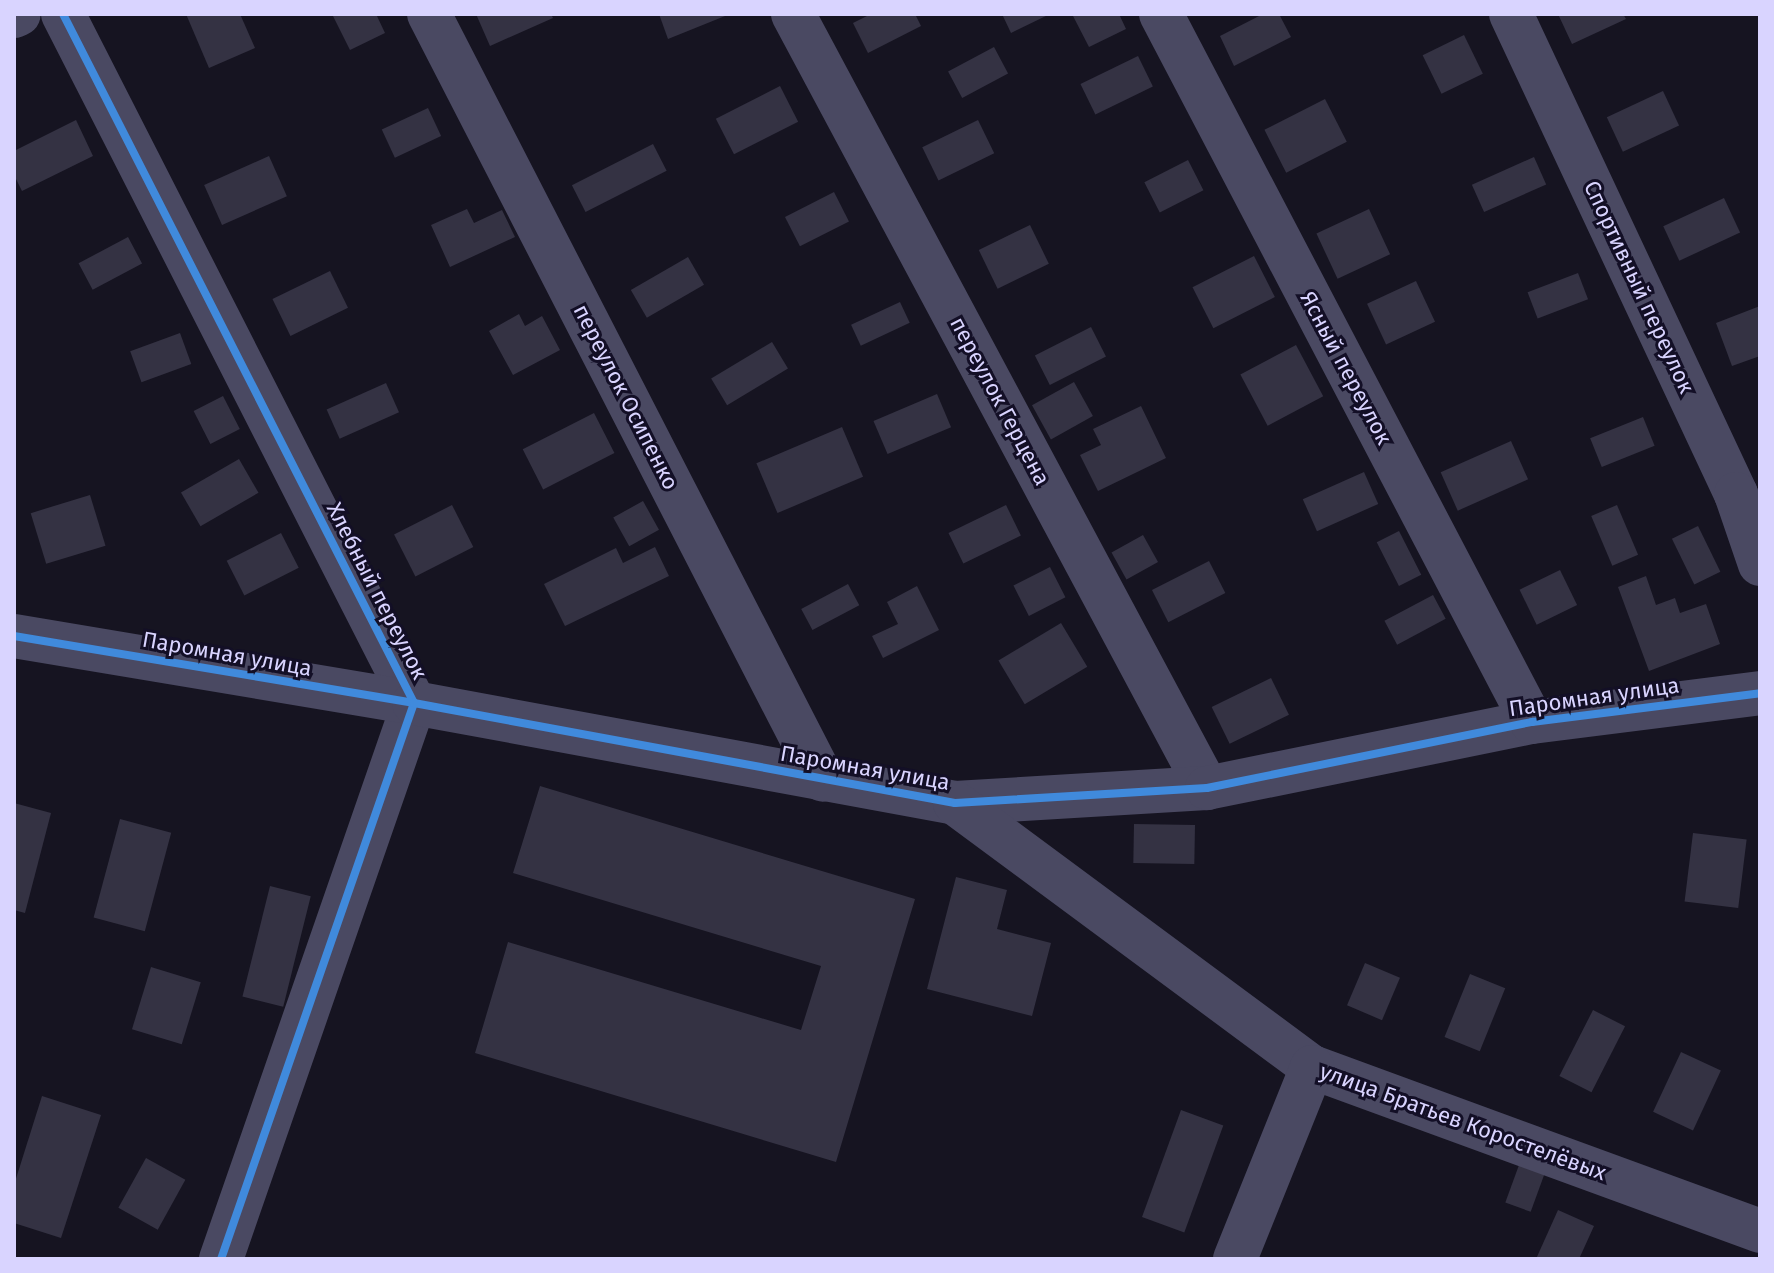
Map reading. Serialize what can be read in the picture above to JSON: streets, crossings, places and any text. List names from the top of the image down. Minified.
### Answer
{"streets":{"street":["Спортивный переулок","Ясный переулок","переулок Осипенко","переулок Герцена","Хлебный переулок","Паромная улица","улица Братьев Коростелёвых"]},"crossings":[["Ясный переулок","Паромная улица"],["переулок Осипенко","Паромная улица"],["переулок Герцена","Паромная улица"],["Хлебный переулок","Паромная улица"],["Паромная улица","улица Братьев Коростелёвых"]]}
